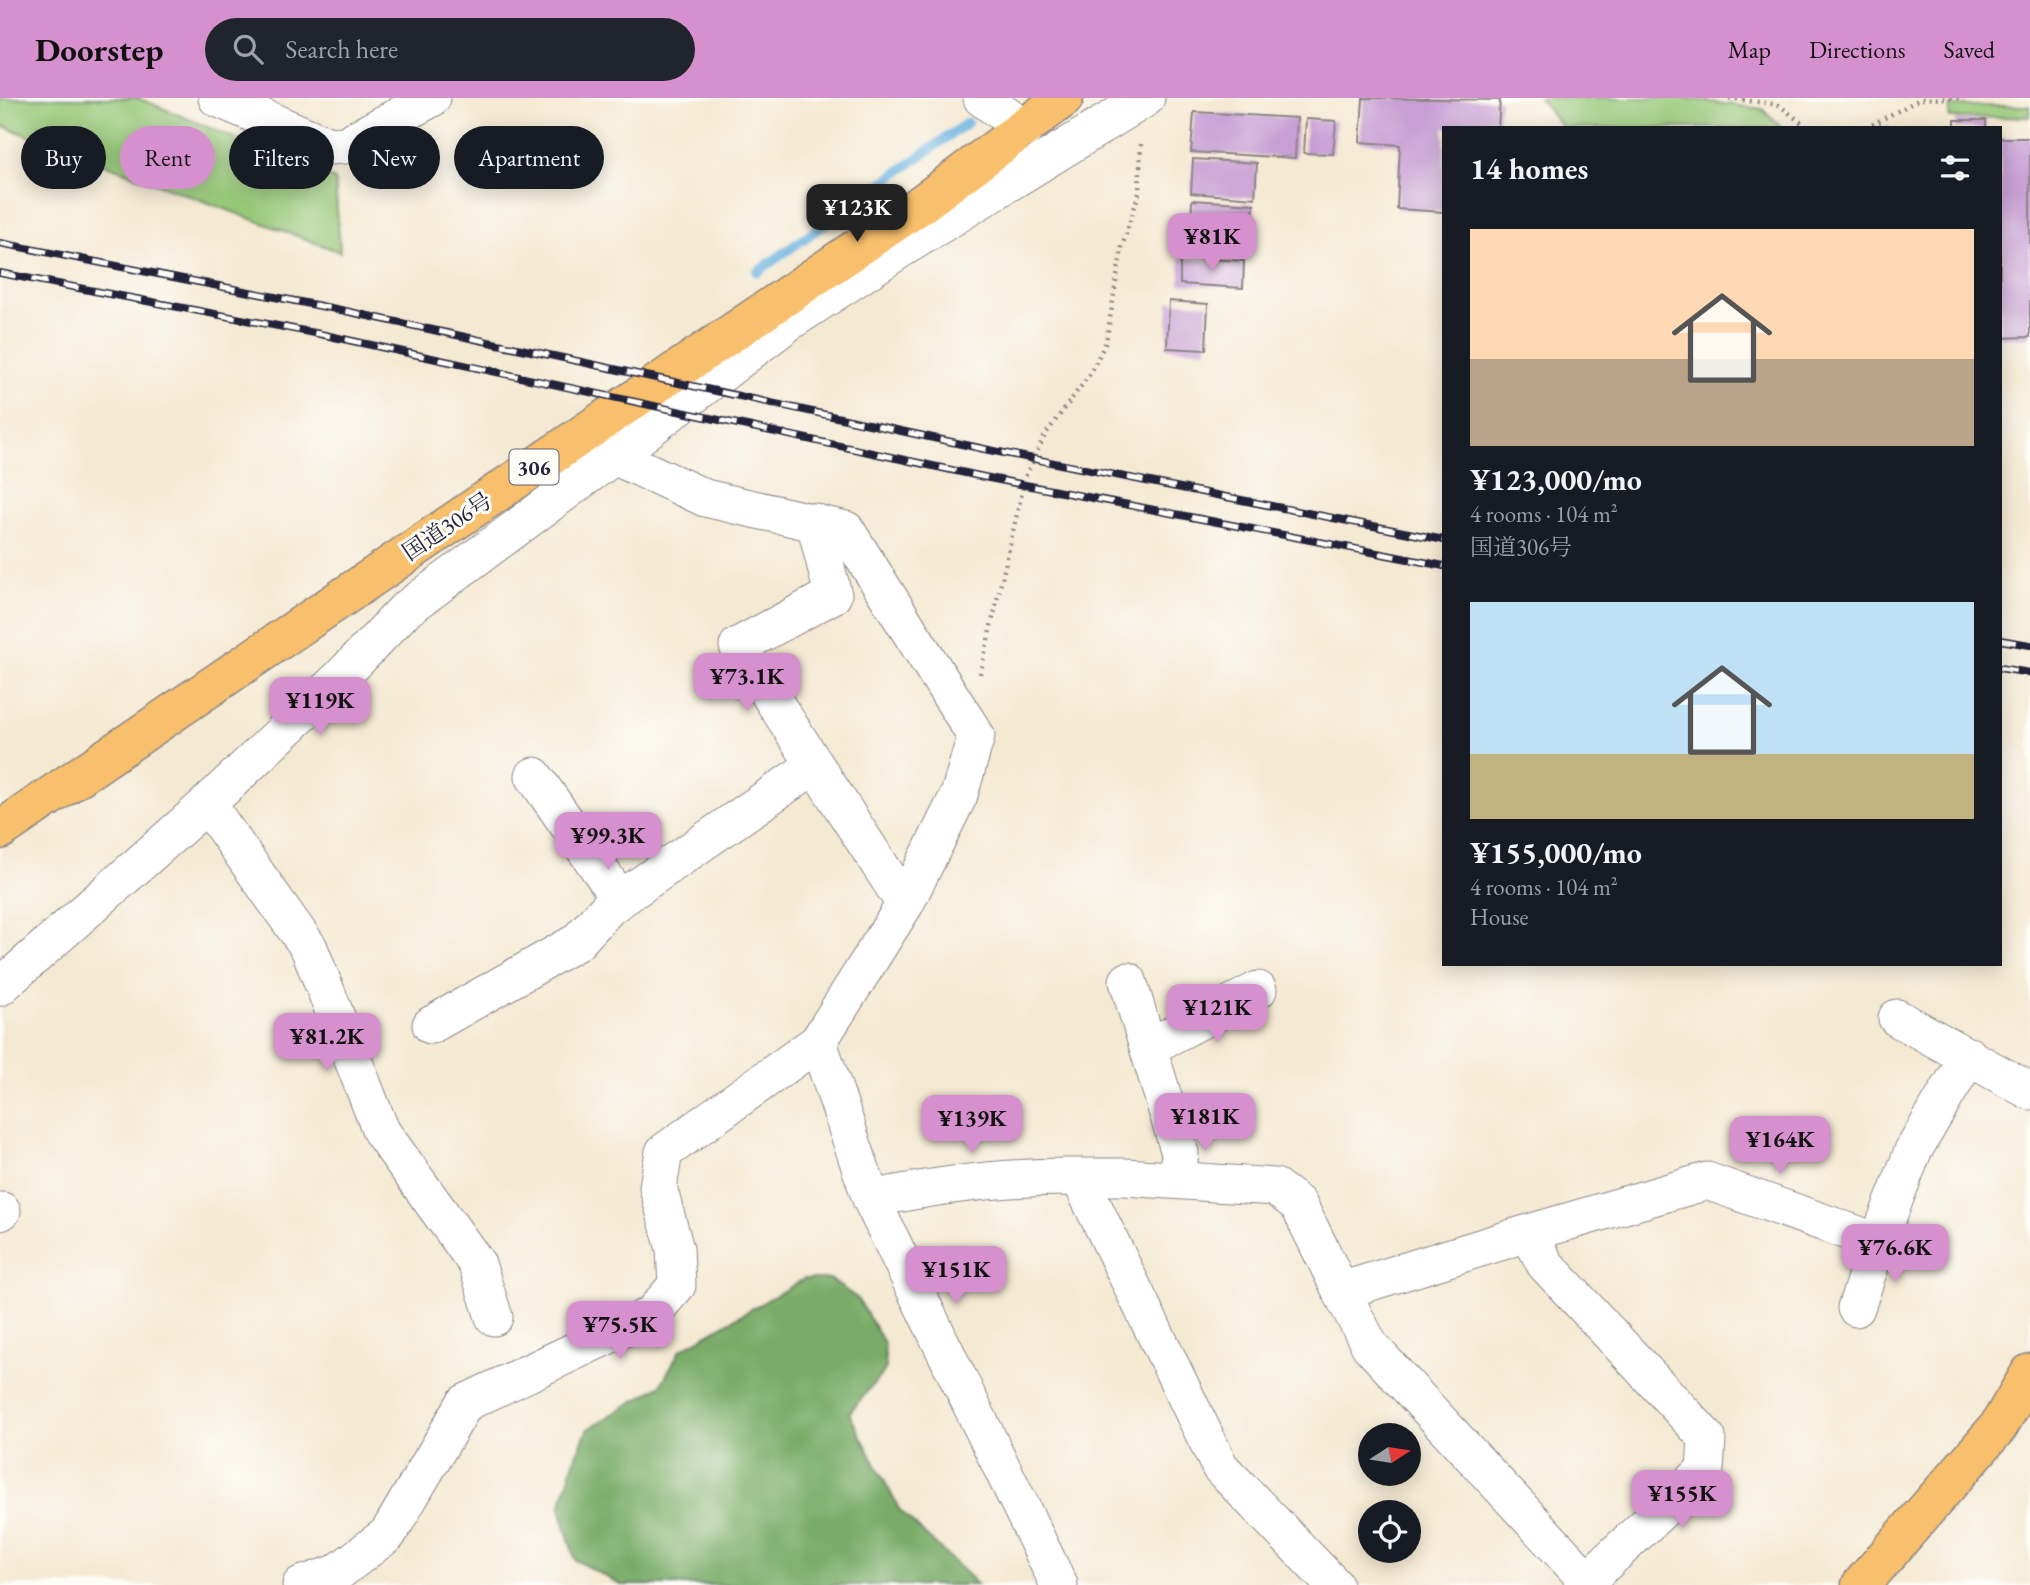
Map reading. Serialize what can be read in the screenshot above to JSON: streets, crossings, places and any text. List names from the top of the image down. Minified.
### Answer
{"streets":{"highway":["306","国道306号"]},"north":"right","page":{"header":"Doorstep","search":"Search here","nav":["Map","Directions","Saved"],"chip":["Buy","Rent","Filters","New","Apartment"],"heading":"14 homes","price":["¥123K","¥81K","¥73.1K","¥119K","¥99.3K","¥121K","¥81.2K","¥181K","¥139K","¥164K","¥76.6K","¥151K","¥75.5K","¥155K"],"list":[{"name":"¥123,000/mo","note":"4 rooms · 104 m² · 国道306号"},{"name":"¥155,000/mo","note":"4 rooms · 104 m² · House"}]}}
